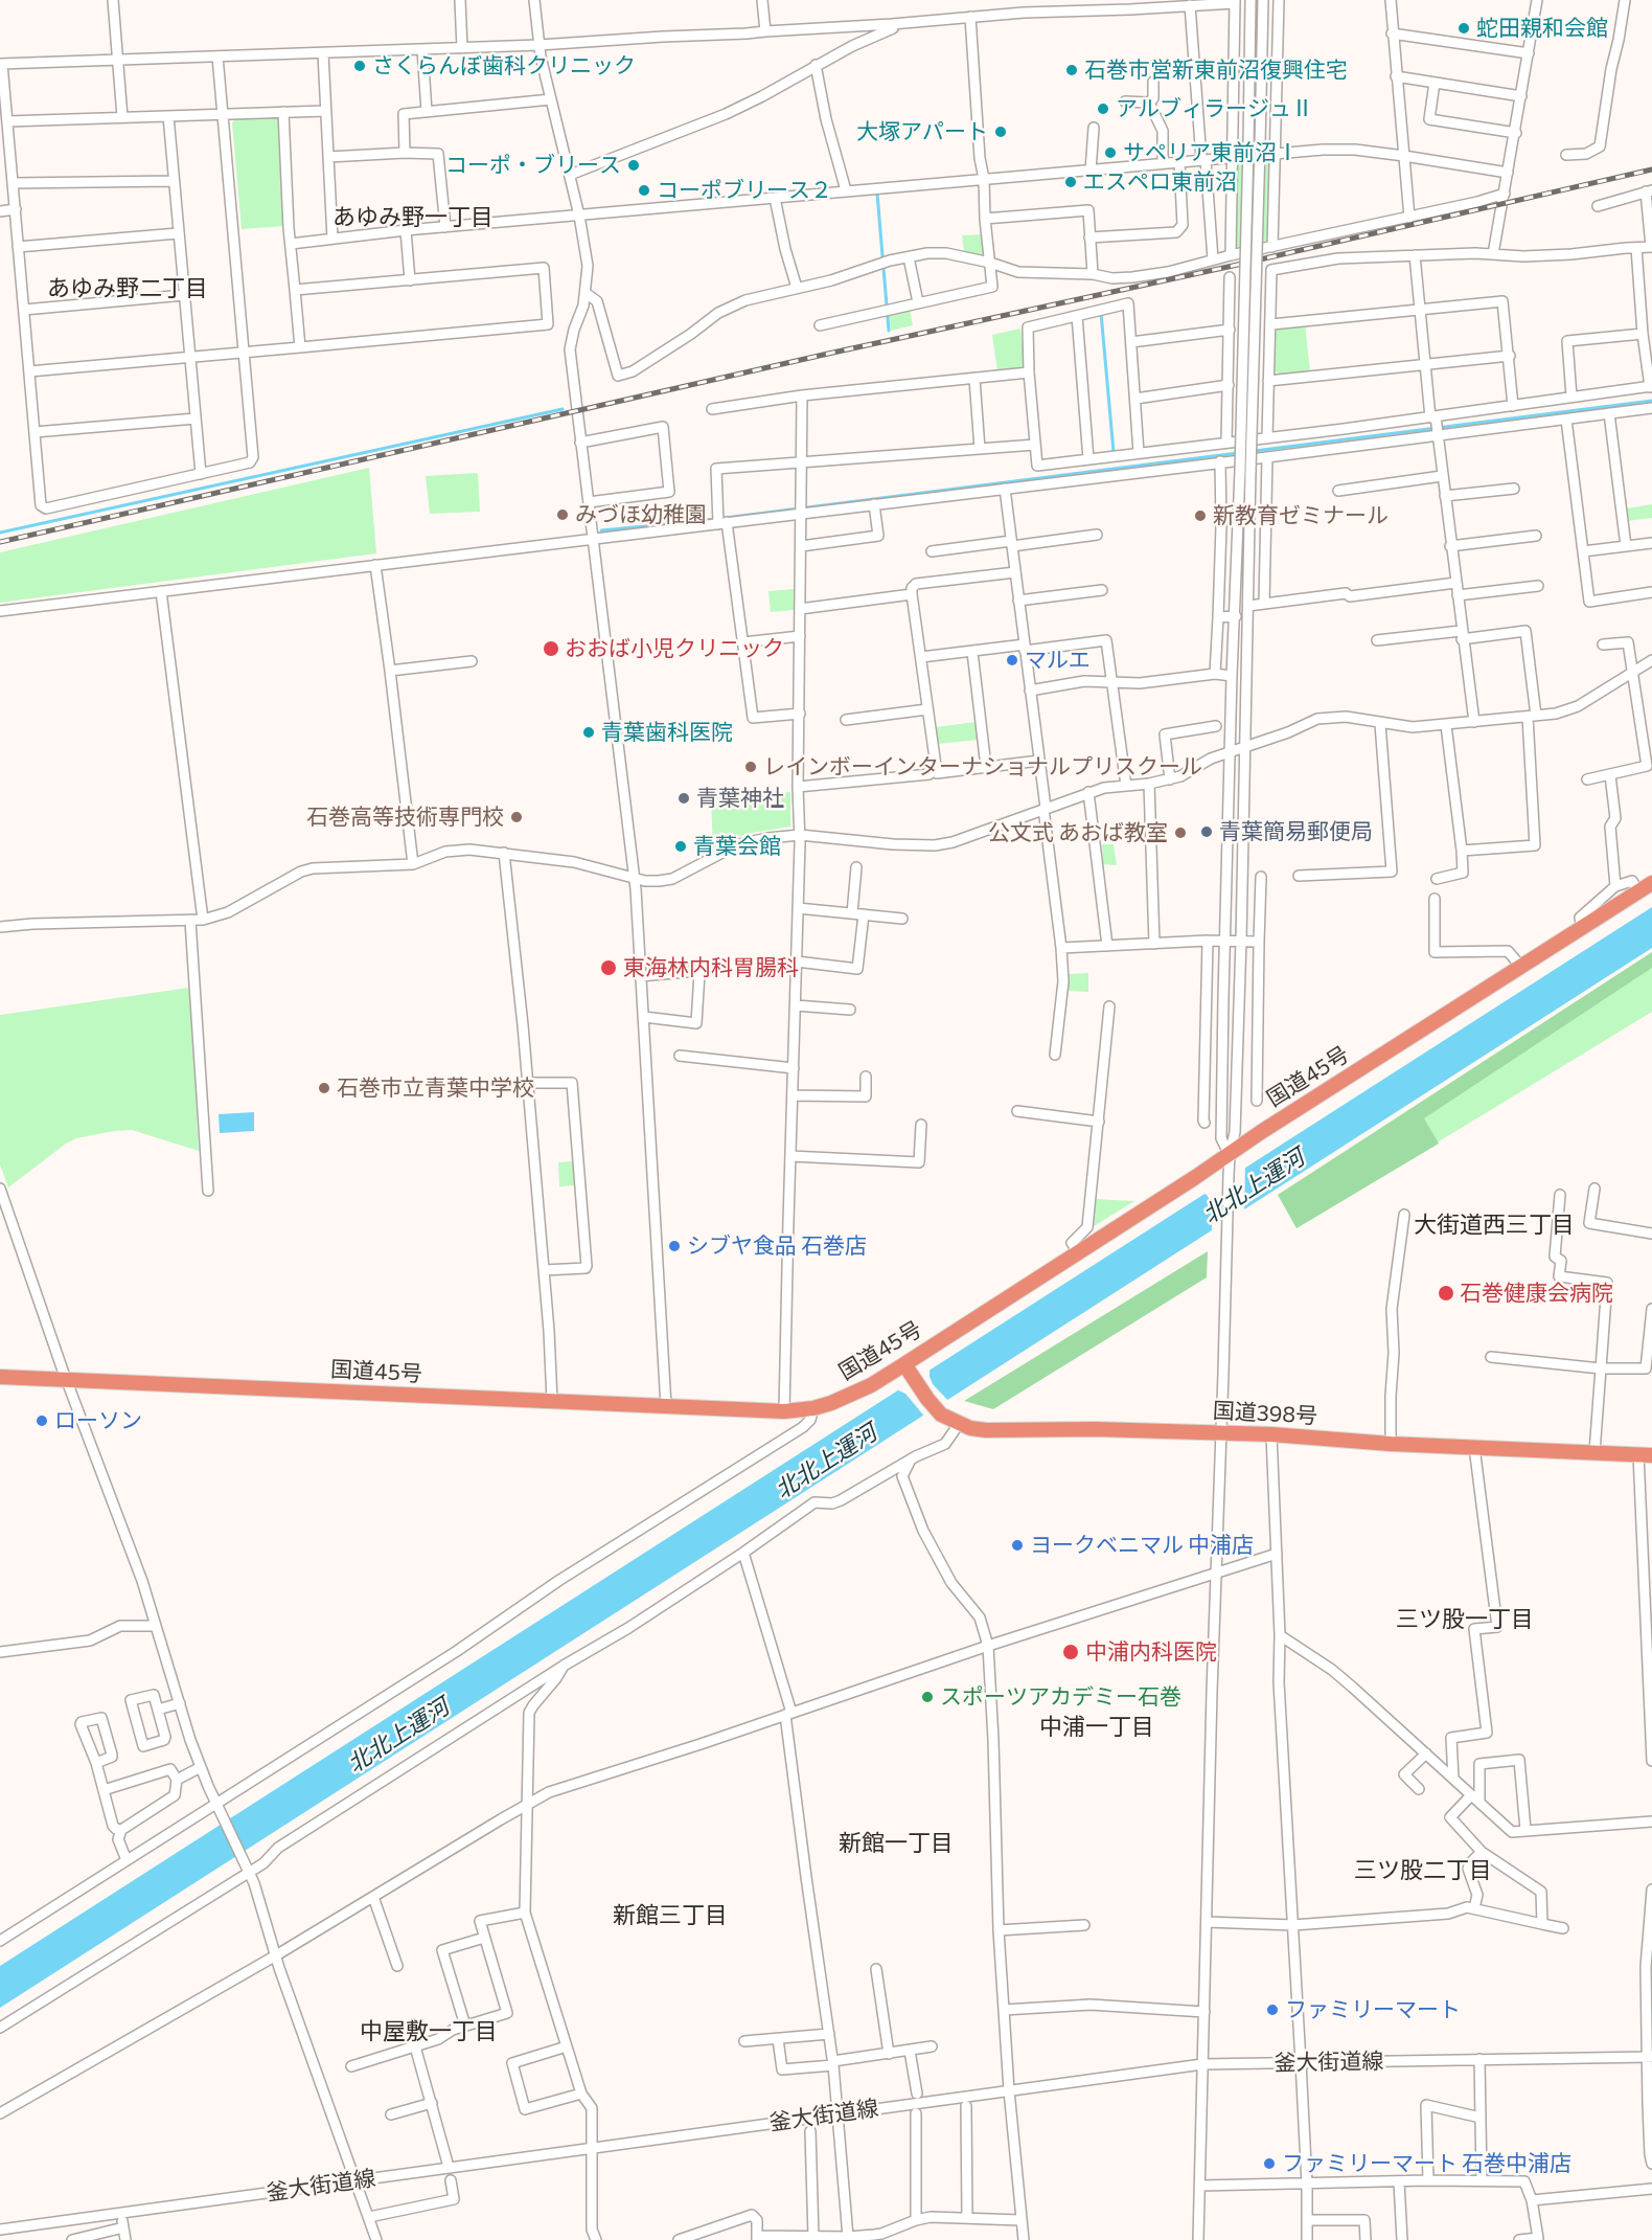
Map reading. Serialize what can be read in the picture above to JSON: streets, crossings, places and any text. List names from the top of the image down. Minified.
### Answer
{"streets":{"highway":["国道45号","国道398号"],"street":["釜大街道線"]},"crossings":[["国道45号","国道398号"]],"districts":["あゆみ野一丁目","あゆみ野二丁目","大街道西三丁目","三ツ股一丁目","中浦一丁目","新館一丁目","三ツ股二丁目","新館三丁目","中屋敷一丁目"],"water":["北北上運河"],"places":["蛇田親和会館","さくらんぼ歯科クリニック","石巻市営新東前沼復興住宅","アルブィラージュⅡ","大塚アパート","サペリア東前沼Ⅰ","コーポ・ブリース","エスペロ東前沼","コーポブリース２","みづほ幼稚園","新教育ゼミナール","おおば小児クリニック","マルエ","青葉歯科医院","レインボーインターナショナルプリスクール","青葉神社","石巻高等技術専門校","青葉簡易郵便局","公文式 あおば教室","青葉会館","東海林内科胃腸科","石巻市立青葉中学校","シブヤ食品 石巻店","石巻健康会病院","ローソン","ヨークベニマル 中浦店","中浦内科医院","スポーツアカデミー石巻","ファミリーマート","ファミリーマート 石巻中浦店"]}
